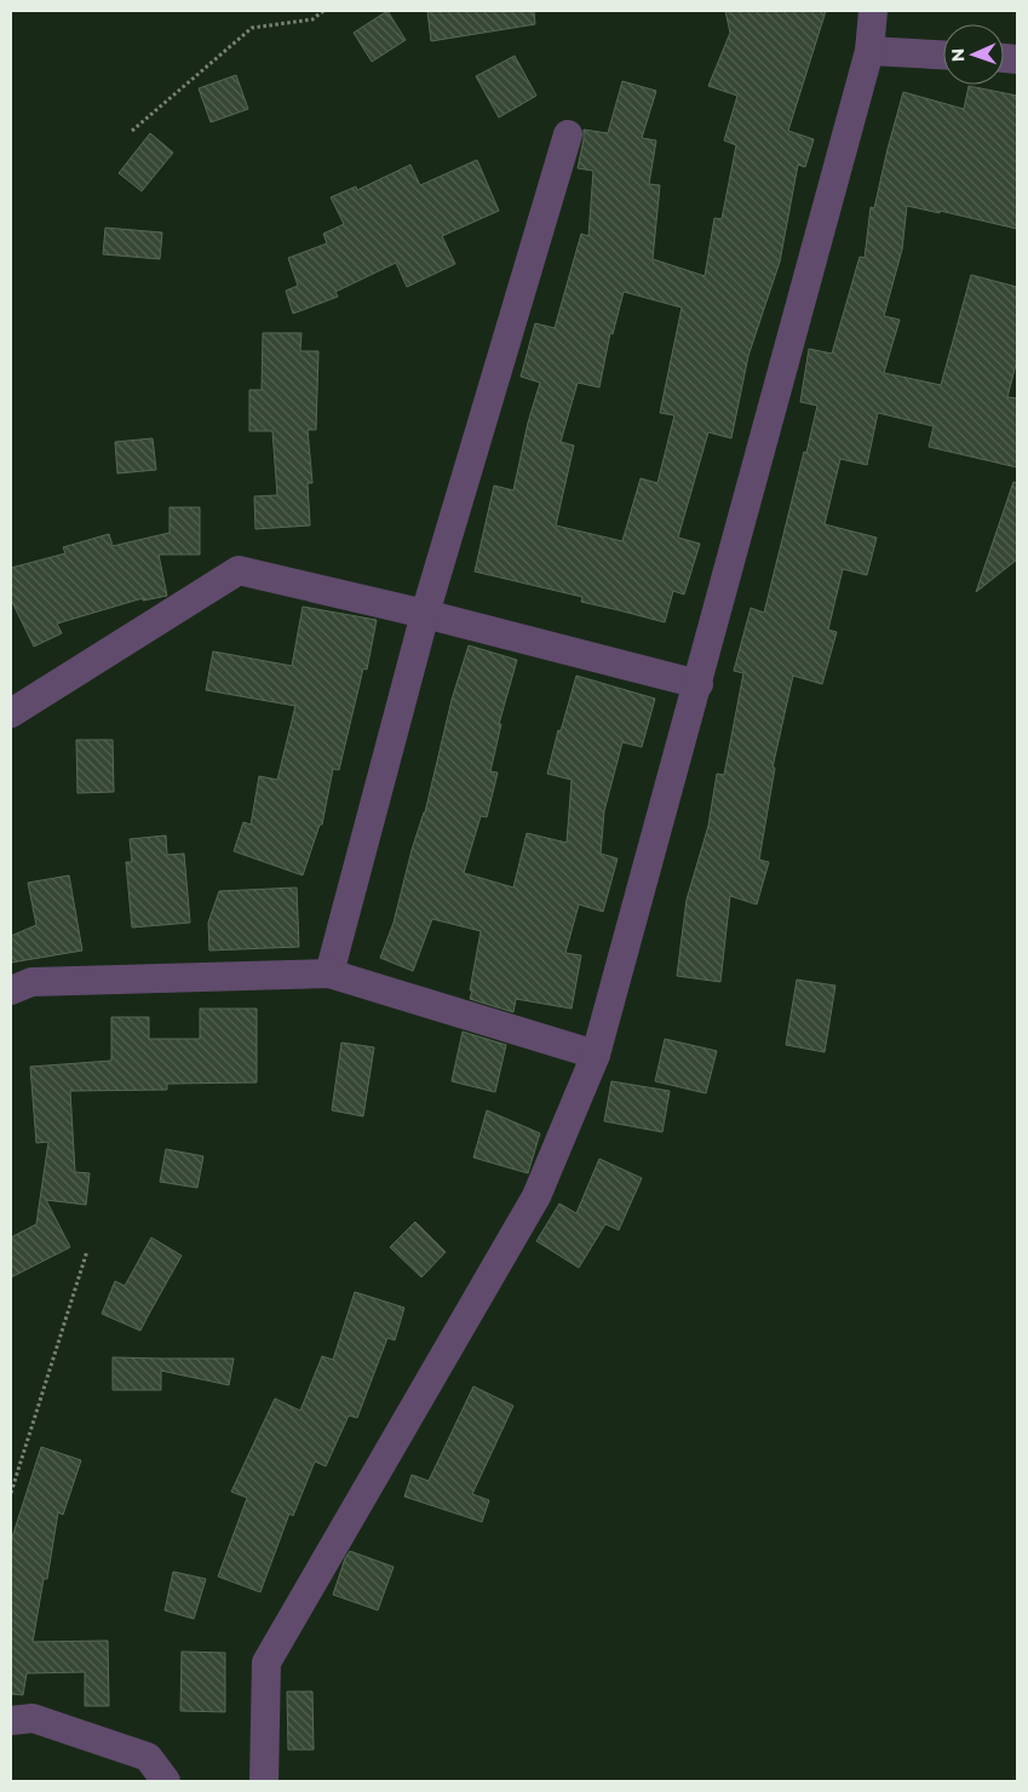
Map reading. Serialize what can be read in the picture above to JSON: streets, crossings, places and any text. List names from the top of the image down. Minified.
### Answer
{"north":"left"}
